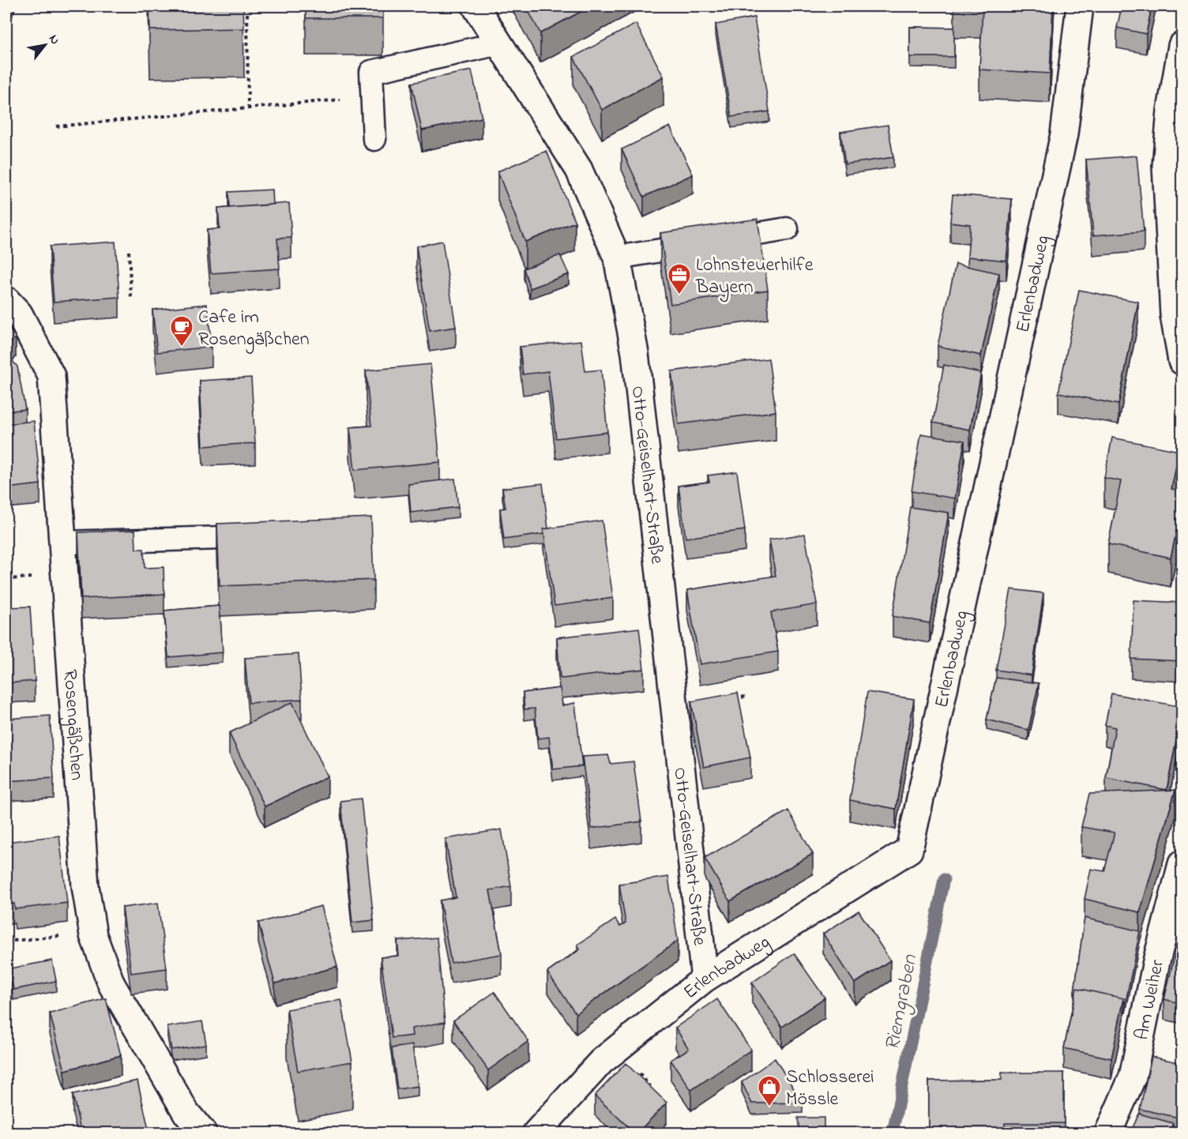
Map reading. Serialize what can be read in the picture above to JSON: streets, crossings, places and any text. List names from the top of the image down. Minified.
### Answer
{"streets":{"street":["Erlenbadweg","Otto-Geiselhart-Straße","Rosengäßchen","Am Weiher"]},"crossings":[["Erlenbadweg","Otto-Geiselhart-Straße"]],"water":["Riemgraben"],"places":{"office":["Lohnsteuerhilfe Bayern"],"cafe":["Cafe im Rosengäßchen"],"shop":["Schlosserei Mössle"]},"north":"top right"}
